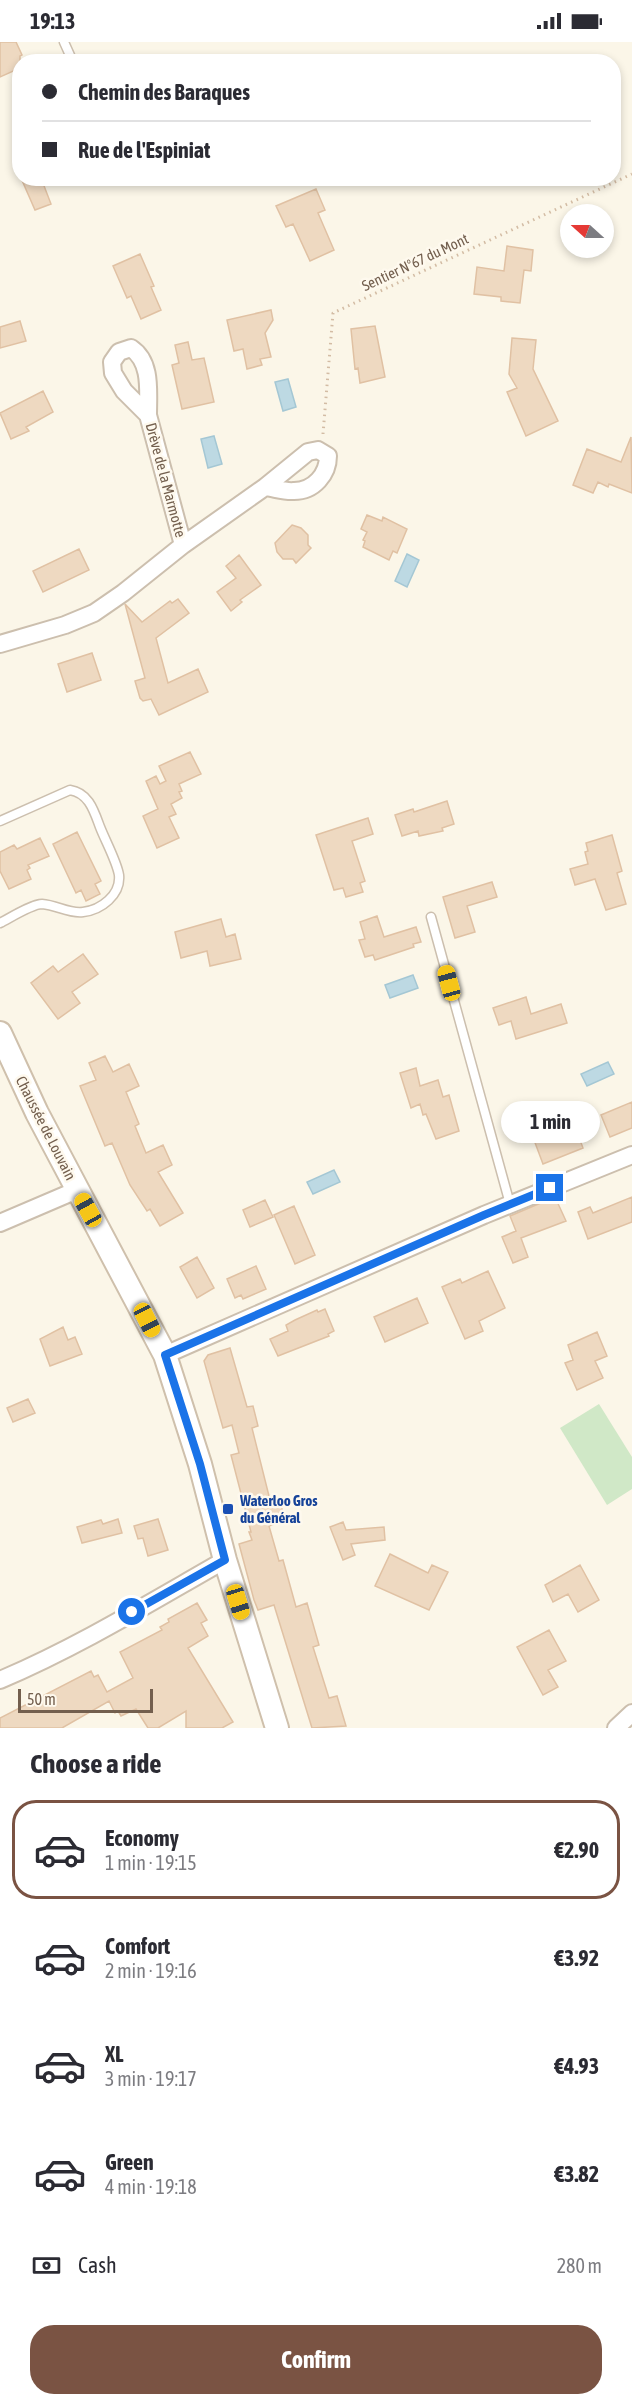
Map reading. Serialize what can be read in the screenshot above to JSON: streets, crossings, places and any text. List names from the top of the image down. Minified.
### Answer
{"streets":{"main road":["Chaussée de Louvain"],"street":["Drève de la Marmotte"],"path":["Sentier N°67 du Mont"]},"crossings":[["Sentier N°67 du Mont","Drève de la Marmotte"]],"places":{"transit":["Waterloo Gros du Général"]},"scale_bar":"50 m","north":"left","page":{"status":"19:13","banner":["Chemin des Baraques","Rue de l'Espiniat"],"bubble":"1 min","scale":"50 m","heading":"Choose a ride","list":[{"name":"Economy","note":"1 min · 19:15","value":"€2.90"},{"name":"Comfort","note":"2 min · 19:16","value":"€3.92"},{"name":"XL","note":"3 min · 19:17","value":"€4.93"},{"name":"Green","note":"4 min · 19:18","value":"€3.82"}],"pay":["Cash","280 m"],"buttons":"Confirm"}}
